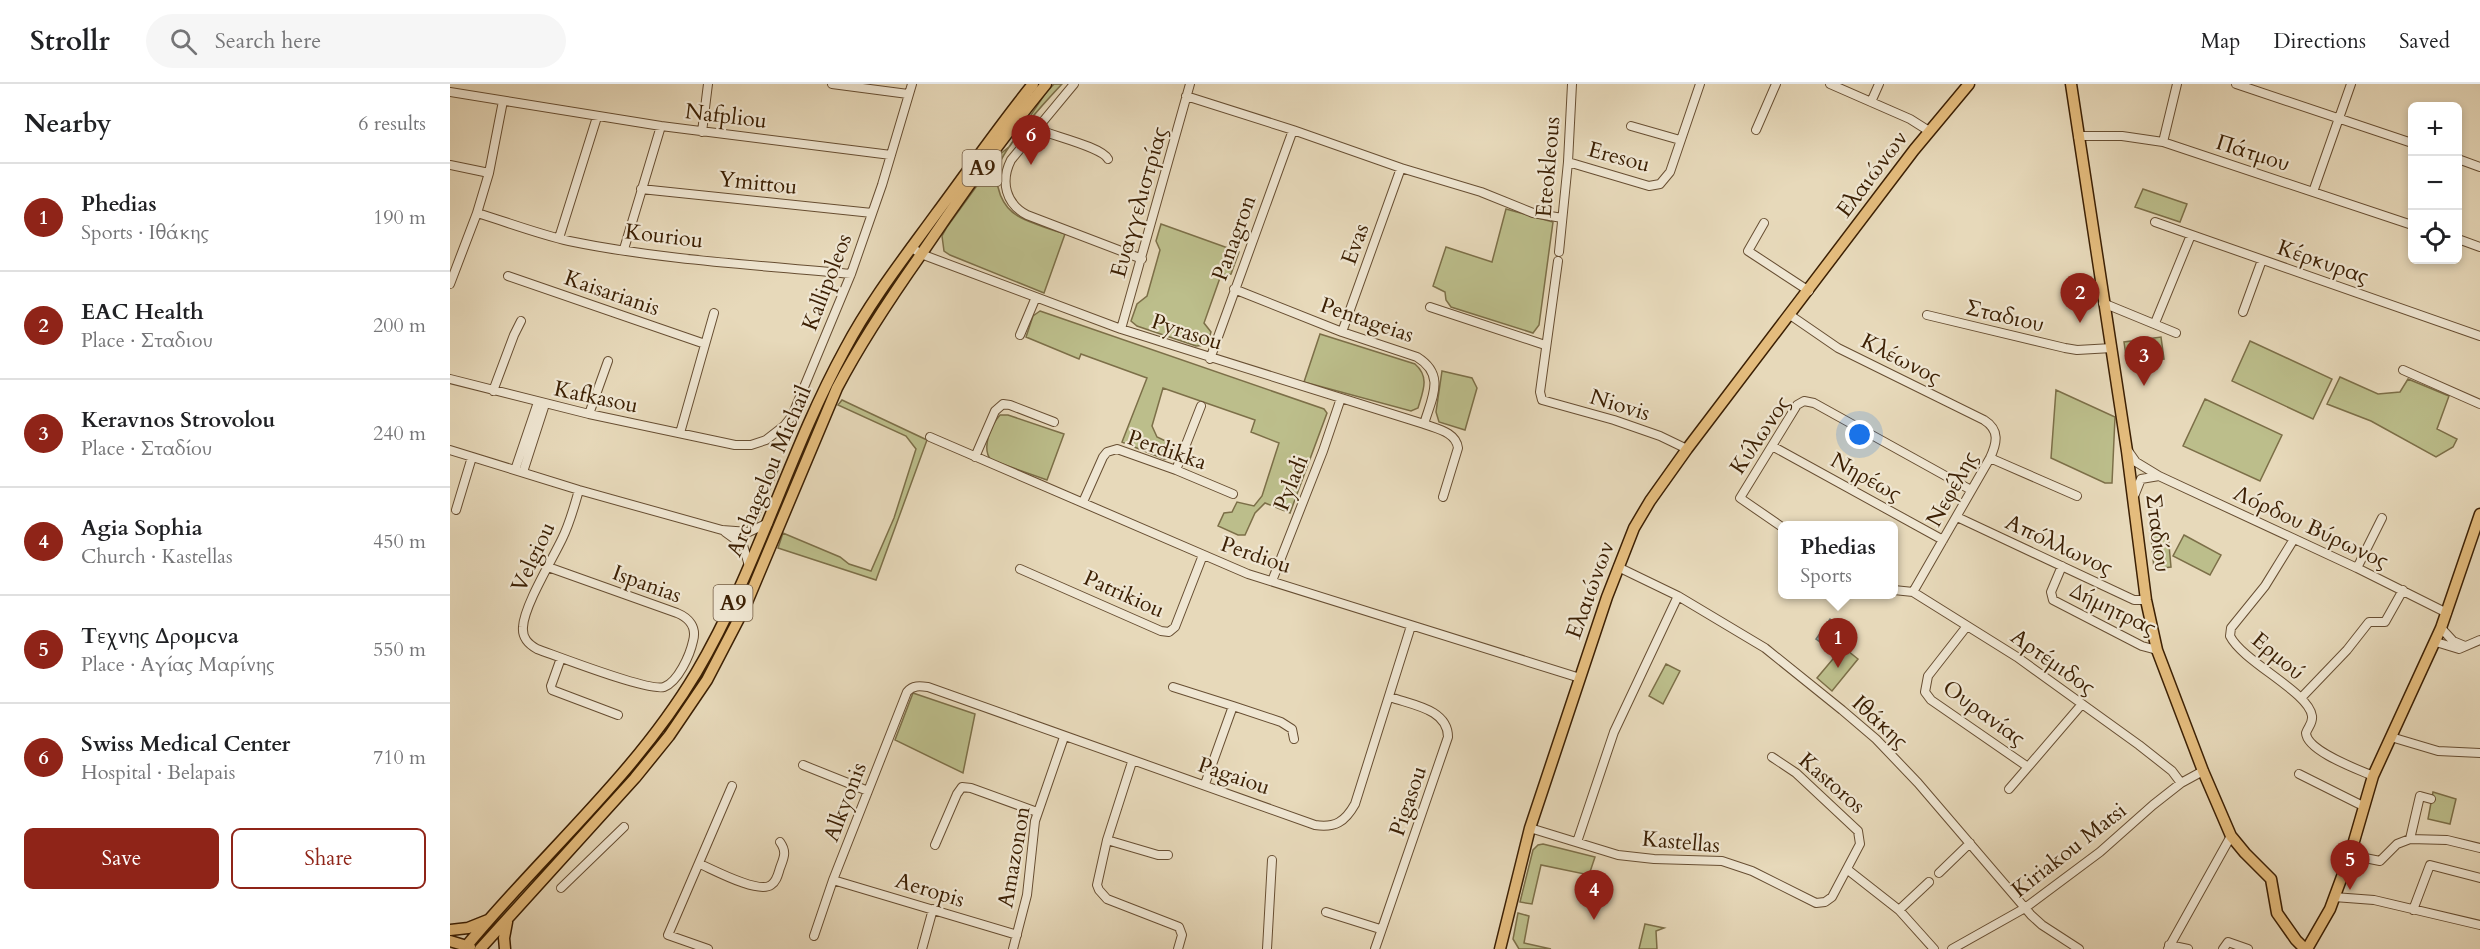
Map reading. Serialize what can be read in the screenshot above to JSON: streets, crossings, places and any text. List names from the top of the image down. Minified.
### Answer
{"streets":{"main road":["A9","Ελαιώνων","Archagelou Michail","Σταδίου"],"street":["Nafpliou","Πάτμου","Eresou","Eteokleous","Ymittou","Ευαγγελιστρίας","Kouriou","Panagron","Evas","Κέρκυρας","Kallipoleos","Kaisarianis","Σταδιου","Pentageias","Pyrasou","Κλέωνος","Kafkasou","Niovis","Κύλωνος","Perdikka","Νηρέως","Pyladi","Νεφέλης","Λόρδου Βύρωνος","Απόλλωνος","Perdiou","Velgiou","Ispanias","Patrikiou","Δήμητρας","Ερμού","Αρτέμιδος","Ουρανίας","Ιθάκης","Pagaiou","Kastoros","Pigasou","Alkyonis","Kastellas","Kiriakou Matsi","Amazonon","Aeropis"]},"crossings":[["Nafpliou","Kallipoleos"],["Πάτμου","Σταδίου"],["Eresou","Eteokleous"],["Eteokleous","Niovis"],["Ελαιώνων","Κλέωνος"],["Ελαιώνων","Niovis"],["Ελαιώνων","Perdiou"],["Ελαιώνων","Ιθάκης"],["Ελαιώνων","Kastellas"],["Ymittou","Kallipoleos"],["Ευαγγελιστρίας","Pyrasou"],["Kouriou","Kallipoleos"],["Panagron","Pentageias"],["Panagron","Pyrasou"],["Evas","Pentageias"],["Kallipoleos","Kafkasou"],["Σταδιου","Σταδίου"],["Pentageias","Pyrasou"],["Pyrasou","Archagelou Michail"],["Pyrasou","Pyladi"],["Κλέωνος","Νεφέλης"],["Κύλωνος","Νηρέως"],["Κύλωνος","Νεφέλης"],["Perdikka","Perdiou"],["Νηρέως","Νεφέλης"],["Pyladi","Perdiou"],["Νεφέλης","Απόλλωνος"],["Νεφέλης","Αρτέμιδος"],["Λόρδου Βύρωνος","Σταδίου"],["Λόρδου Βύρωνος","Ερμού"],["Σταδίου","Απόλλωνος"],["Σταδίου","Δήμητρας"],["Σταδίου","Kiriakou Matsi"],["Απόλλωνος","Δήμητρας"],["Perdiou","Patrikiou"],["Perdiou","Pagaiou"],["Velgiou","Ispanias"],["Αρτέμιδος","Ουρανίας"],["Αρτέμιδος","Kiriakou Matsi"],["Ιθάκης","Kiriakou Matsi"],["Pagaiou","Pigasou"],["Pagaiou","Alkyonis"],["Pagaiou","Amazonon"],["Kastoros","Kastellas"],["Alkyonis","Aeropis"],["Amazonon","Aeropis"]],"page":{"header":"Strollr","search":"Search here","nav":["Map","Directions","Saved"],"heading":["Nearby","6 results"],"map_buttons":["+","−"],"pins":["6","2","3","1","5","4"],"list":[{"mark":"1","name":"Phedias","note":"Sports · Ιθάκης","value":"190 m"},{"mark":"2","name":"EAC Health","note":"Place · Σταδιου","value":"200 m"},{"mark":"3","name":"Keravnos Strovolou","note":"Place · Σταδίου","value":"240 m"},{"mark":"4","name":"Agia Sophia","note":"Church · Kastellas","value":"450 m"},{"mark":"5","name":"Τεχνης Δρομcνa","note":"Place · Αγίας Μαρίνης","value":"550 m"},{"mark":"6","name":"Swiss Medical Center","note":"Hospital · Belapais","value":"710 m"}],"popup":["Phedias","Sports"],"buttons":["Save","Share"]}}
